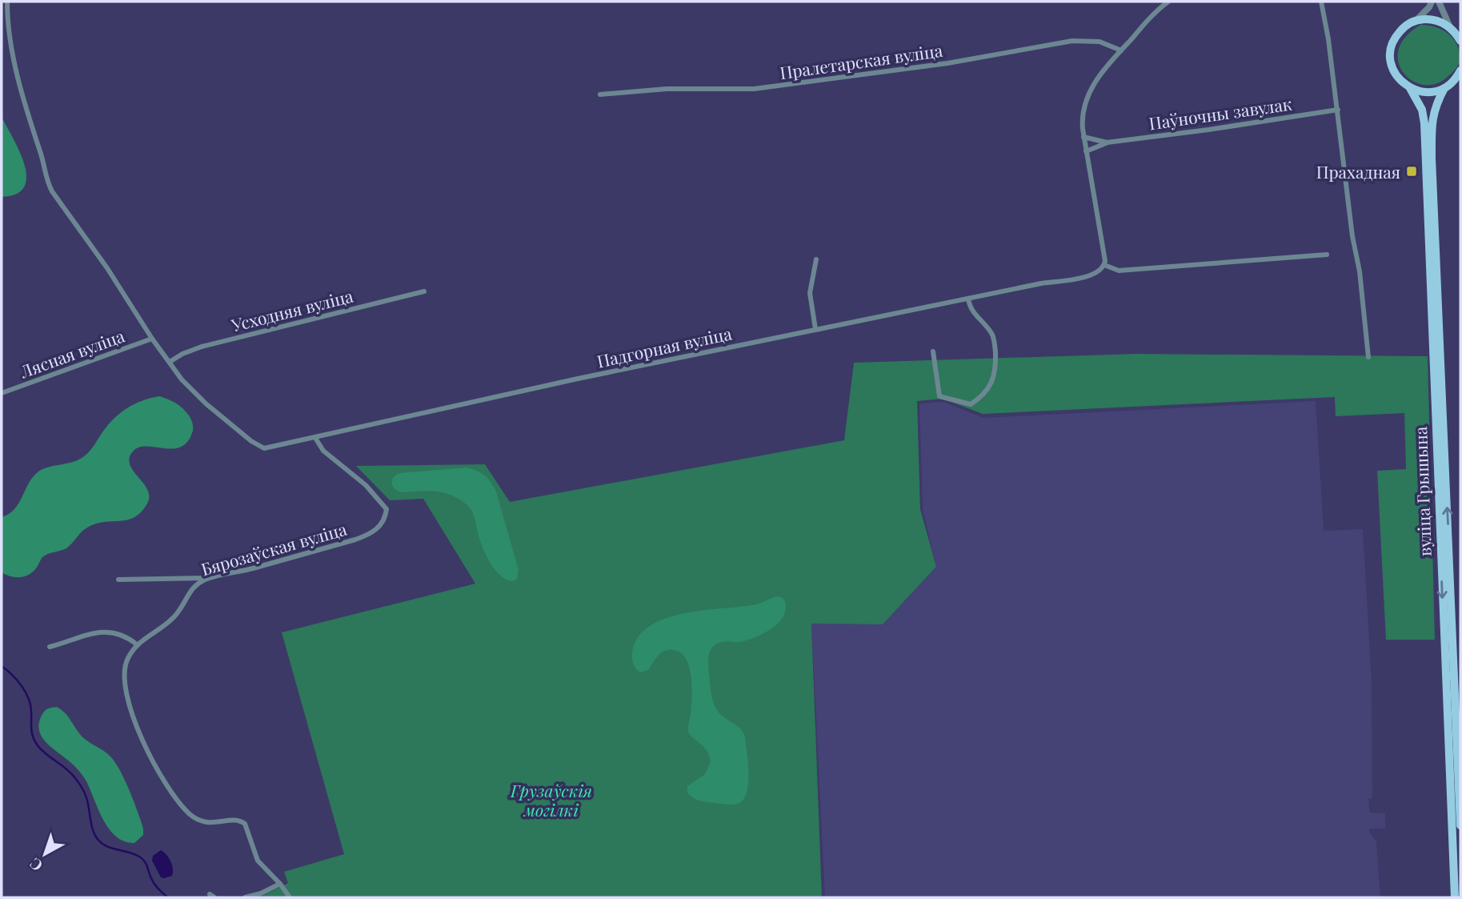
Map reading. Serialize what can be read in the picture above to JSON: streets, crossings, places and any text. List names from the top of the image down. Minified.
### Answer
{"streets":{"main road":["вуліца Грышына"],"street":["Пралетарская вуліца","Паўночны завулак","Усходняя вуліца","Падгорная вуліца","Лясная вуліца","Бярозаўская вуліца"]},"crossings":[["Усходняя вуліца","Падгорная вуліца"],["Падгорная вуліца","Лясная вуліца"],["Падгорная вуліца","Бярозаўская вуліца"]],"parks":["Грузаўскія могілкі"],"places":{"transit":["Прахадная"]},"north":"bottom left"}
